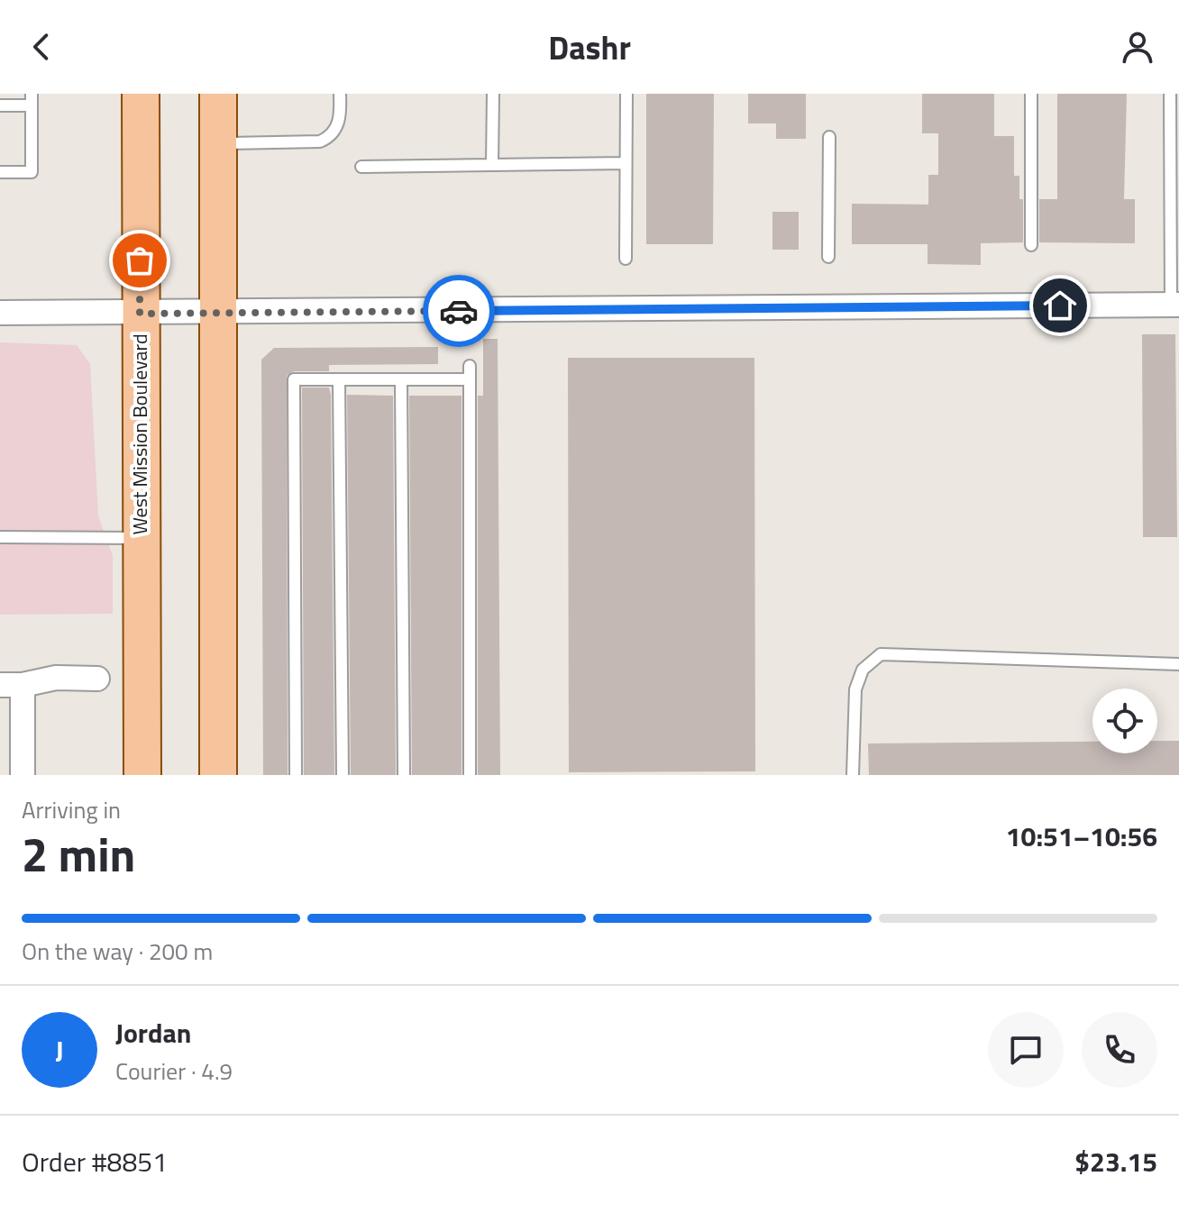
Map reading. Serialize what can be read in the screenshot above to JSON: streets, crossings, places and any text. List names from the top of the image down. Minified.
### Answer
{"streets":{"main road":["West Mission Boulevard"]},"page":{"header":"Dashr","heading":["2 min","Arriving in","10:51–10:56"],"panel":["Jordan","Courier · 4.9","Order #8851","$23.15"],"bar":"On the way · 200 m","round":"J"}}
